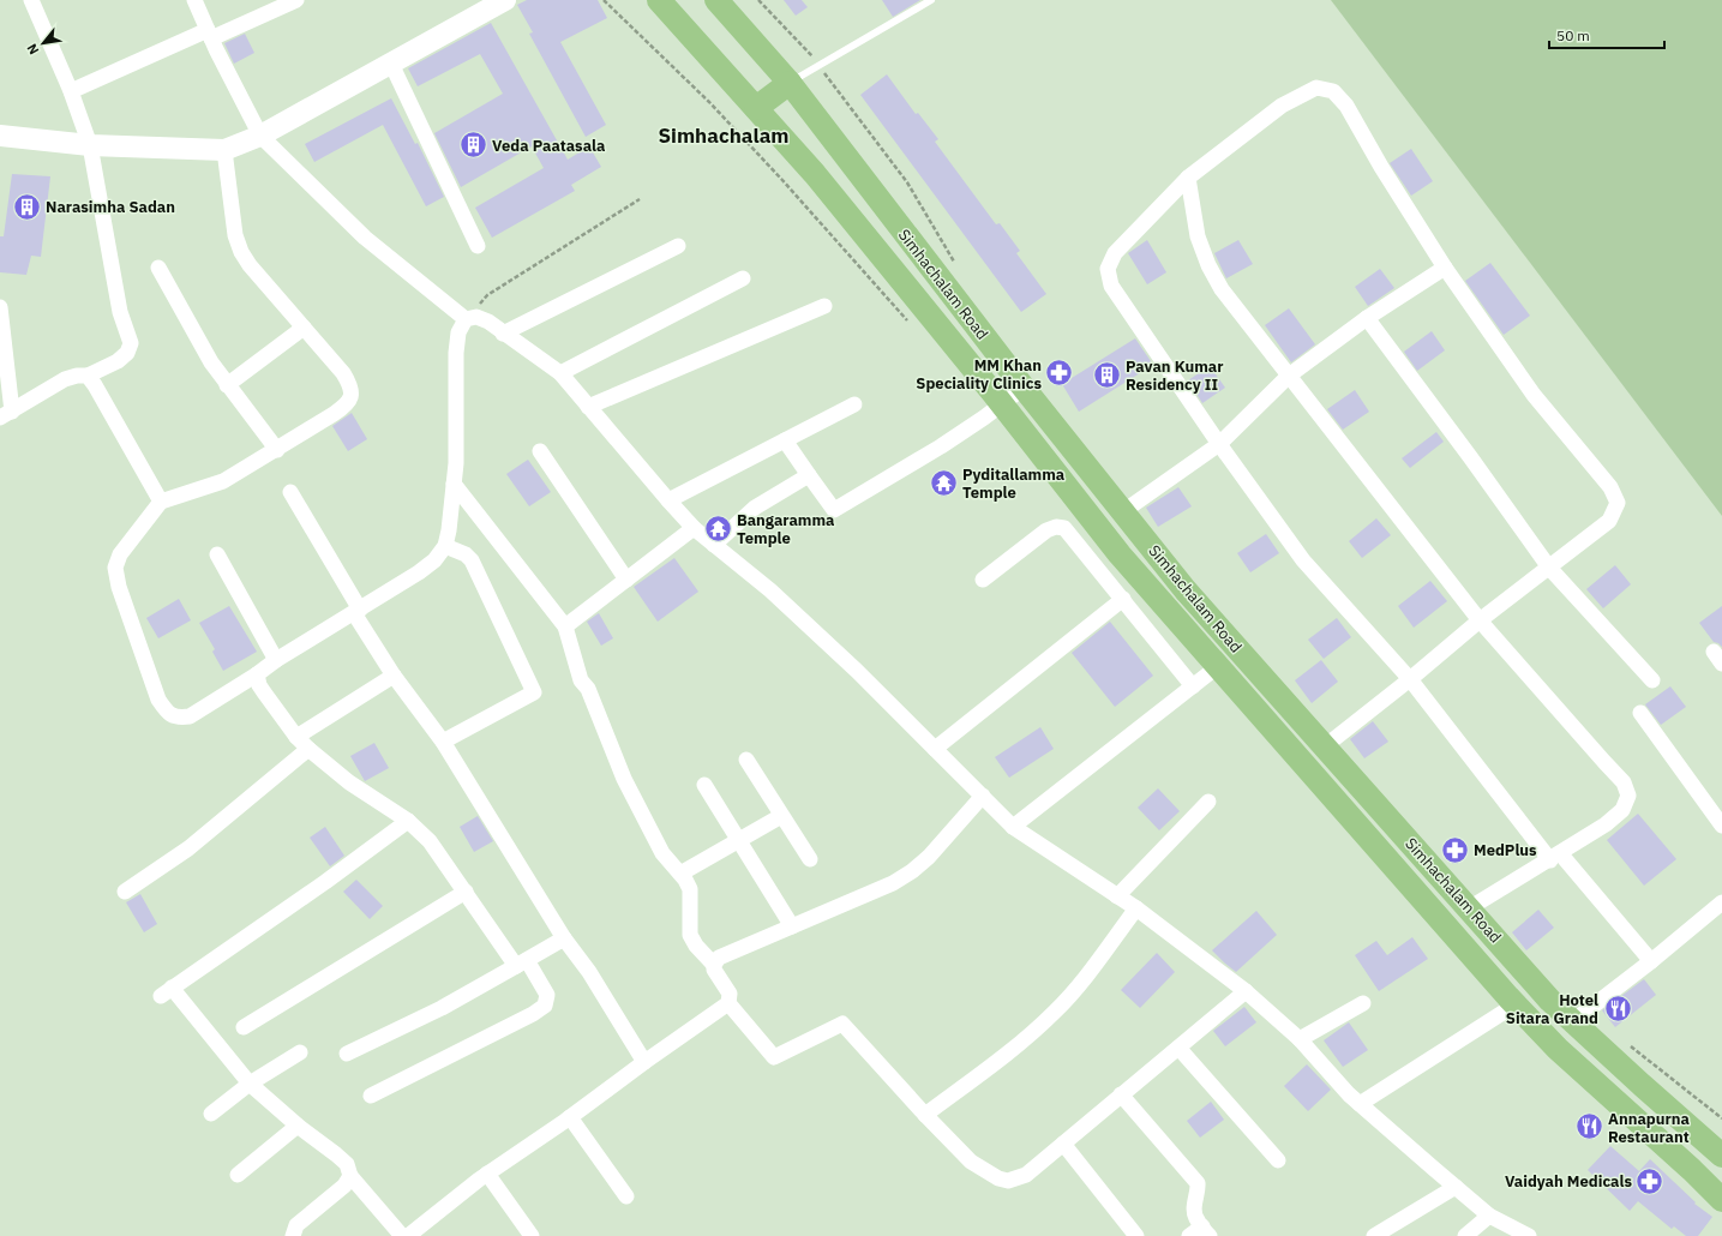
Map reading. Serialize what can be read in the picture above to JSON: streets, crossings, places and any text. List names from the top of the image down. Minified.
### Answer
{"streets":{"main road":["Simhachalam Road"]},"districts":["Simhachalam"],"places":{"building":["Veda Paatasala","Narasimha Sadan","Pavan Kumar Residency II"],"pharmacy":["MM Khan Speciality Clinics","MedPlus","Vaidyah Medicals"],"temple":["Pyditallamma Temple","Bangaramma Temple"],"restaurant":["Hotel Sitara Grand","Annapurna Restaurant"]},"scale_bar":"50 m","north":"bottom left"}
